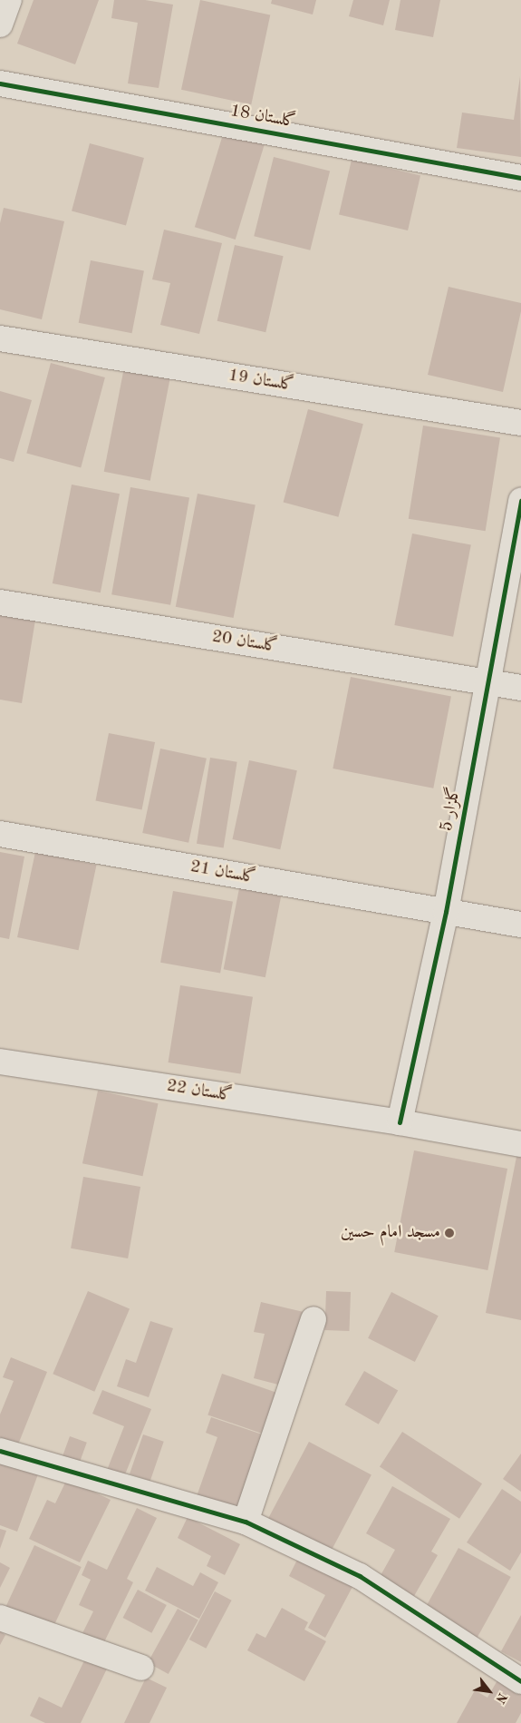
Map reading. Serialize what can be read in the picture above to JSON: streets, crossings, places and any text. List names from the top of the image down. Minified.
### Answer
{"streets":{"street":["گلستان 18","گلستان 19","گلستان 20","گلزار 5","گلستان 21","گلستان 22"]},"crossings":[["گلستان 20","گلزار 5"],["گلزار 5","گلستان 21"],["گلزار 5","گلستان 22"]],"places":["مسجد امام حسین"],"north":"bottom right"}
